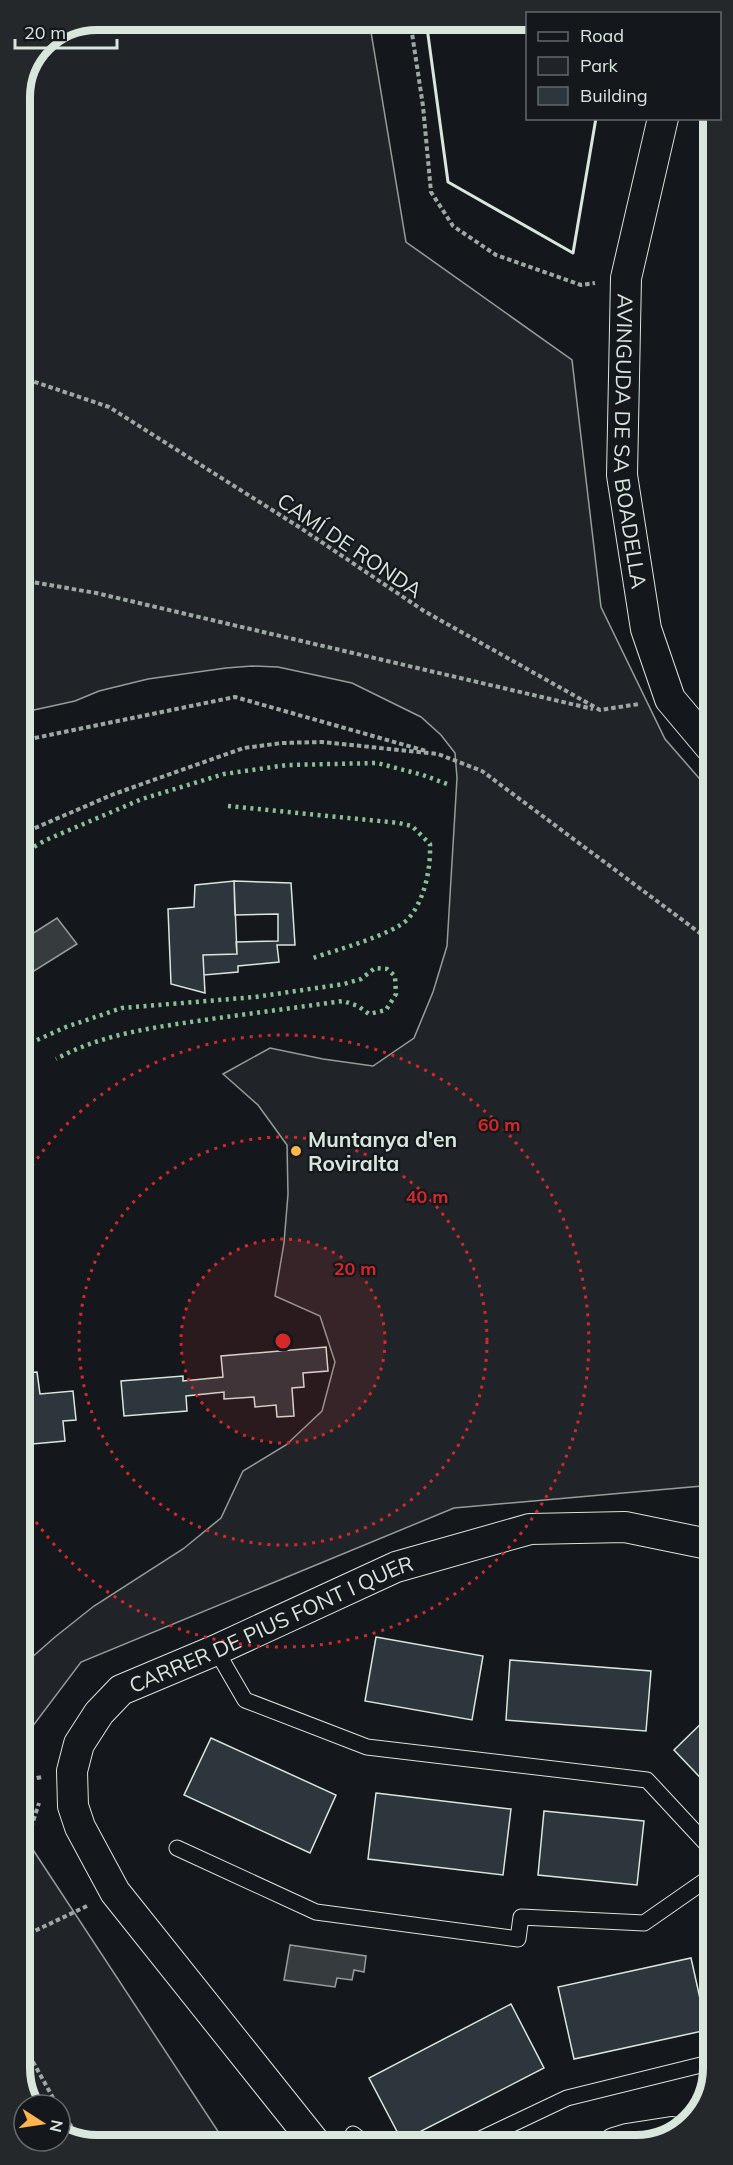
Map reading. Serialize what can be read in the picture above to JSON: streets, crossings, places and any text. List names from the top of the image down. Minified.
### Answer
{"streets":{"street":["AVINGUDA DE SA BOADELLA","CARRER DE PIUS FONT I QUER"],"path":["CAMÍ DE RONDA"]},"places":["Muntanya d'en Roviralta"],"legend":["Road","Park","Building"],"scale_bar":"20 m","north":"right","rings":["60 m","40 m","20 m"]}
